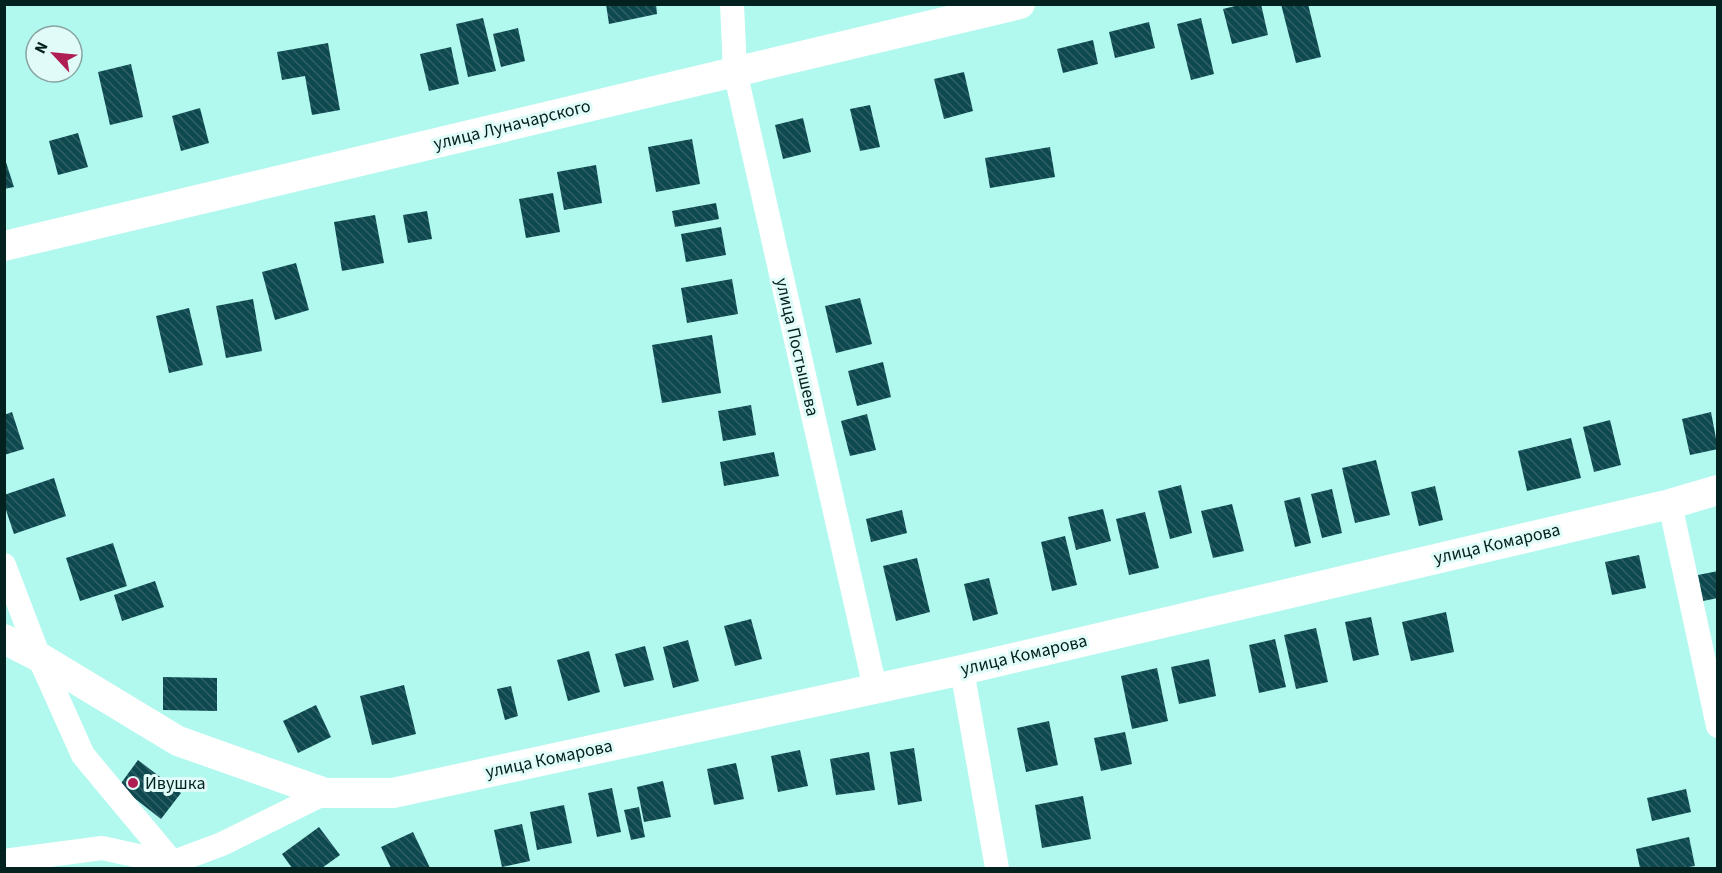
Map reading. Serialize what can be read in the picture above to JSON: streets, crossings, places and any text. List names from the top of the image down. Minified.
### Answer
{"streets":{"street":["улица Луначарского","улица Постышева","улица Комарова"]},"crossings":[["улица Луначарского","улица Постышева"],["улица Постышева","улица Комарова"]],"places":["Ивушка"],"north":"top left"}
